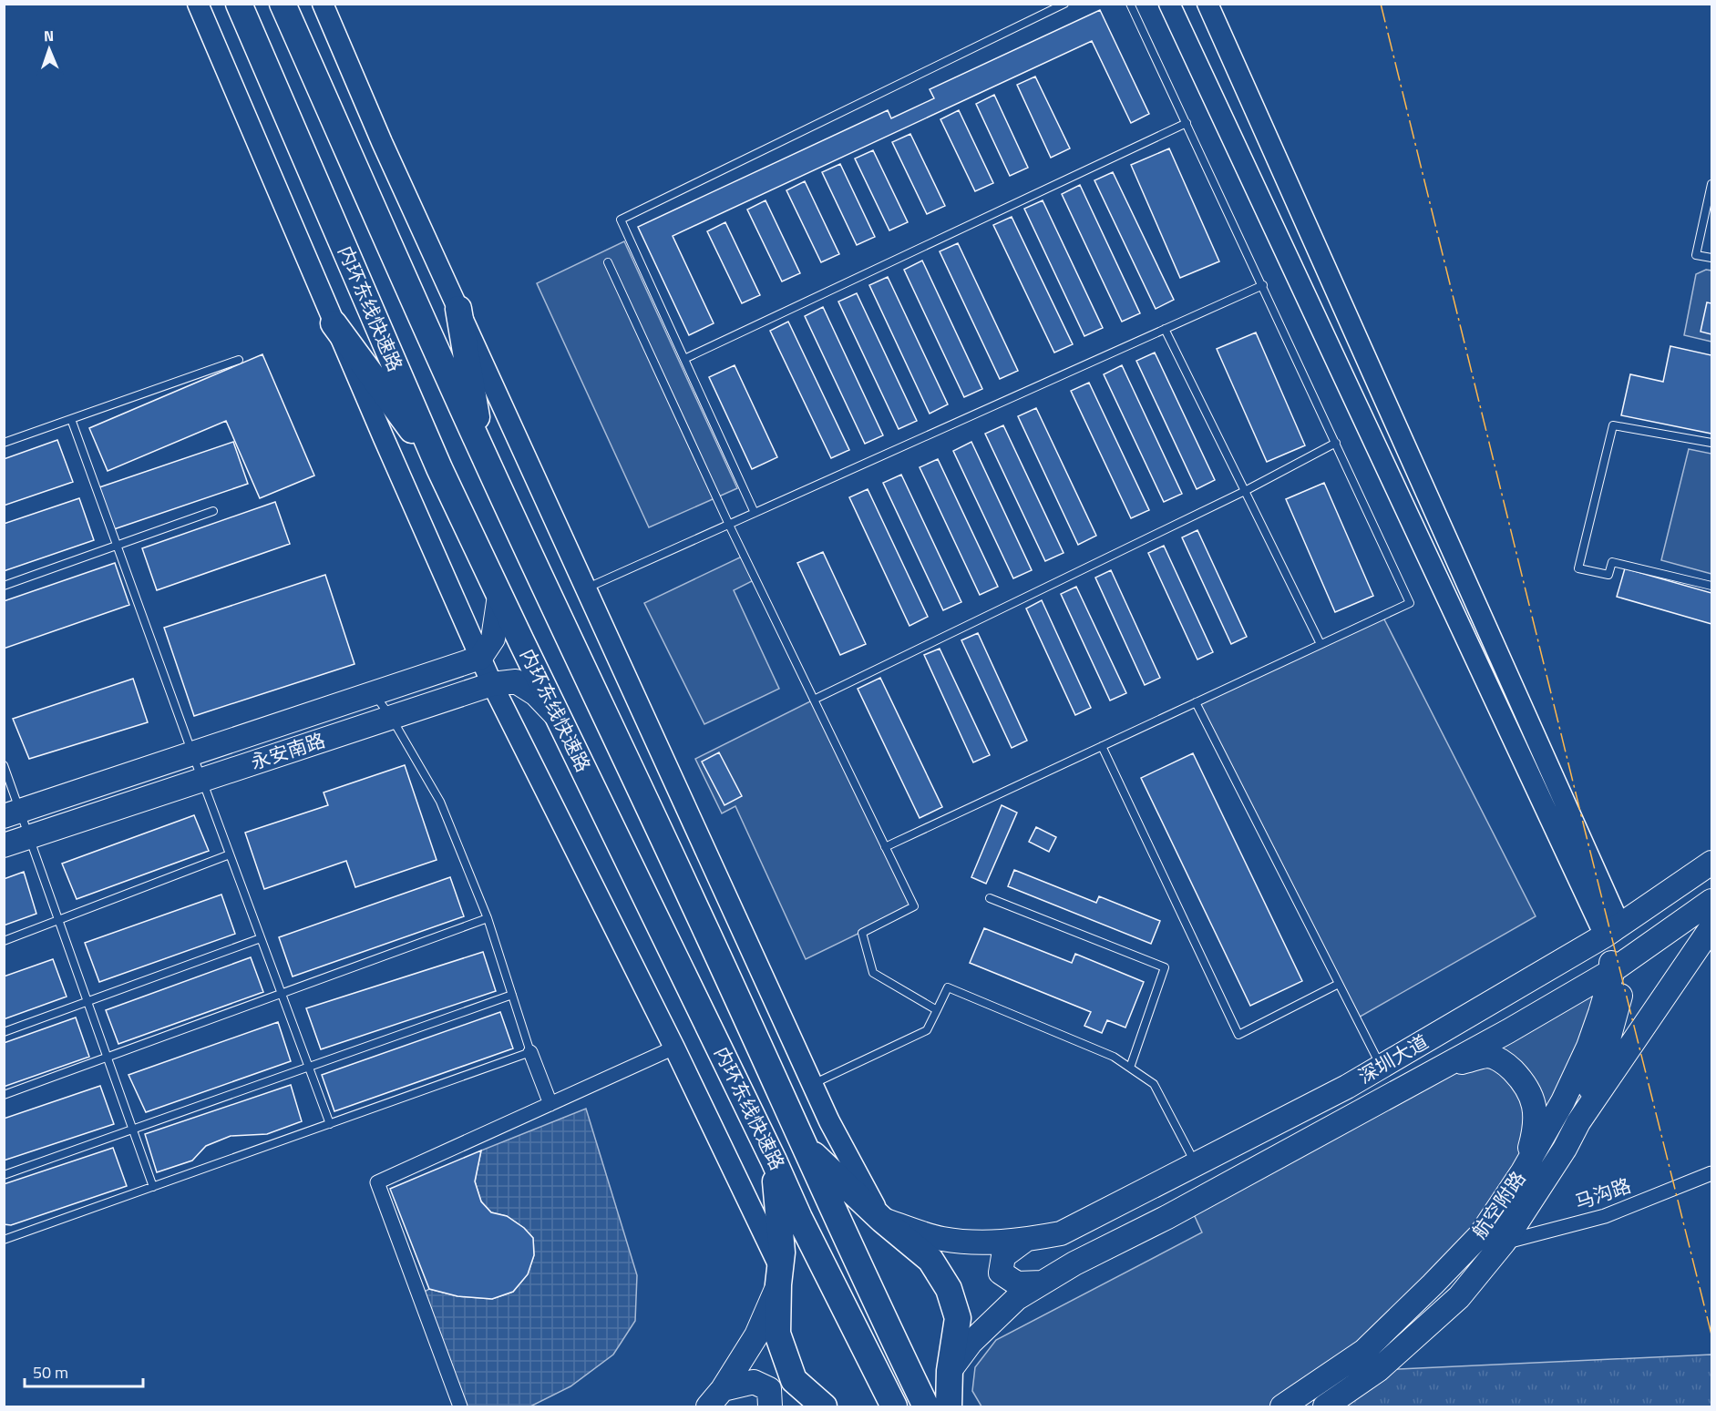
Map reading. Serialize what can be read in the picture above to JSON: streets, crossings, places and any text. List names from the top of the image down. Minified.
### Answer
{"streets":{"highway":["内环东线快速路"],"main road":["永安南路","深圳大道","航空附路"],"street":["马沟路"]},"crossings":[["内环东线快速路","永安南路"],["深圳大道","航空附路"],["马沟路","航空附路"]],"scale_bar":"50 m","north":"top"}
